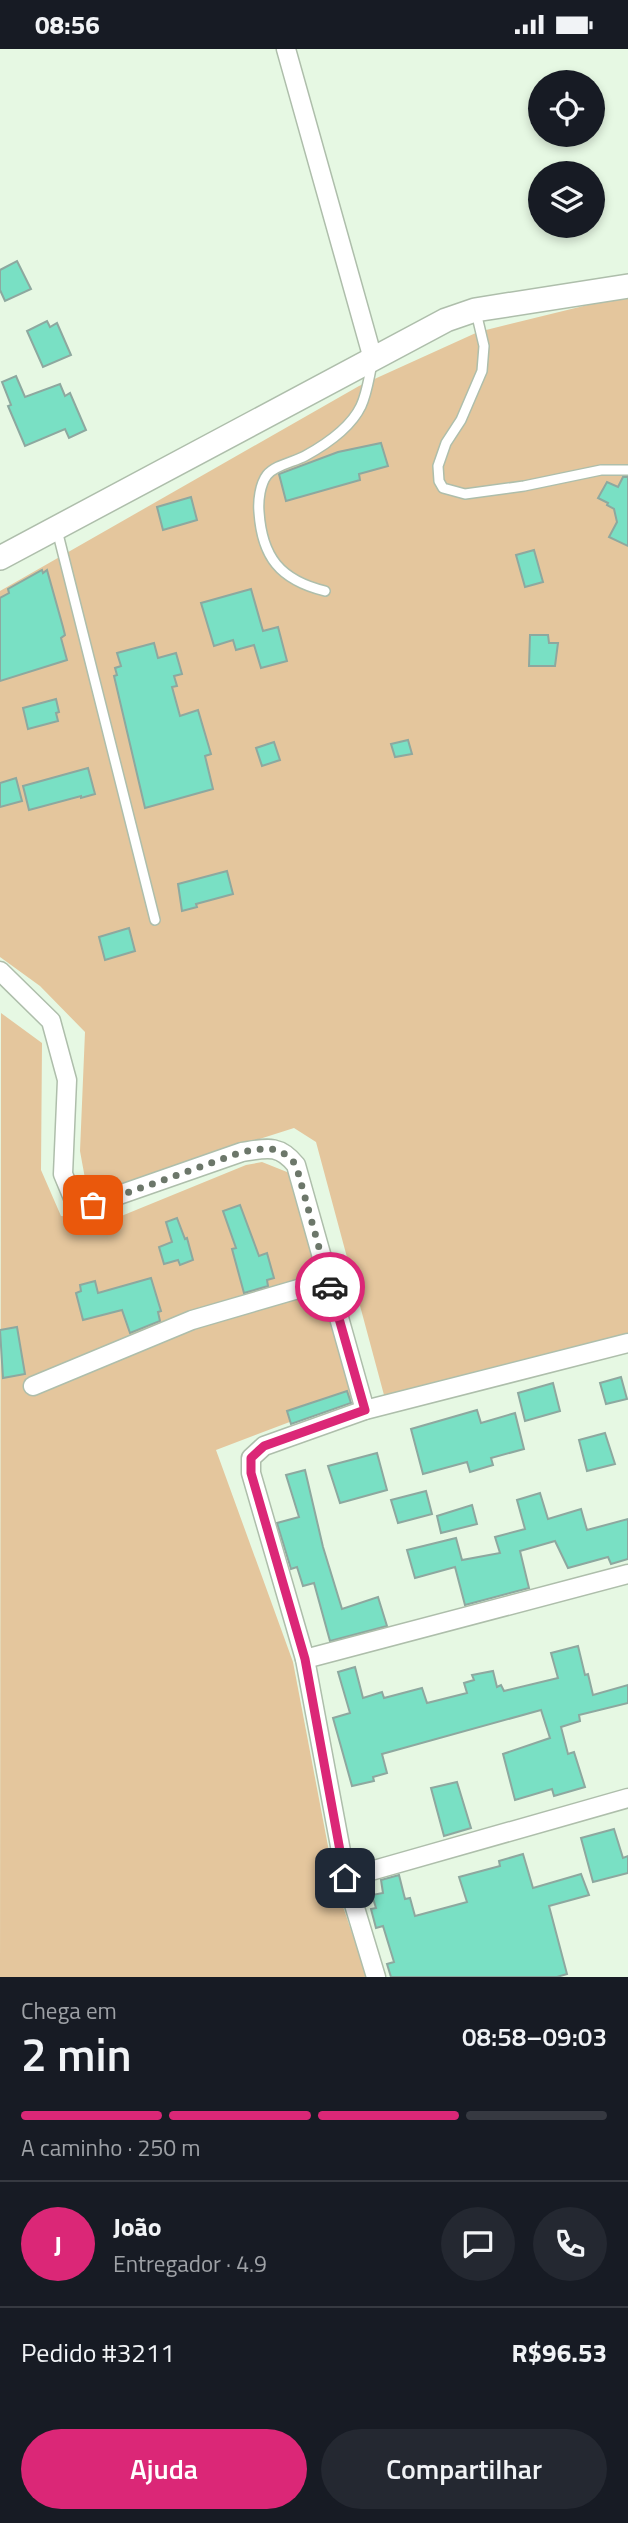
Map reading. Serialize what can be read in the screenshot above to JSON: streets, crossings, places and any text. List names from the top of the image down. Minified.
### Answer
{"page":{"status":"08:56","heading":["2 min","Chega em","08:58–09:03"],"panel":["João","Entregador · 4.9","Pedido #3211","R$96.53"],"bar":"A caminho · 250 m","round":"J","buttons":["Ajuda","Compartilhar"]}}
